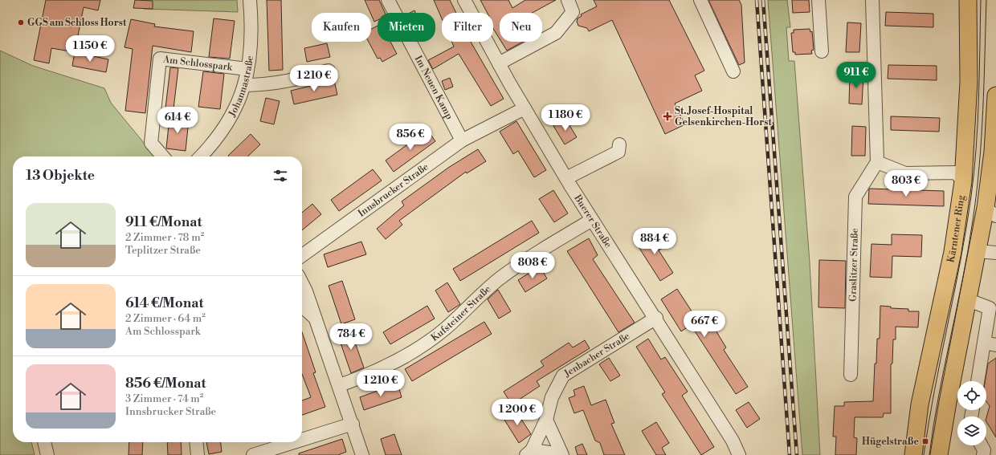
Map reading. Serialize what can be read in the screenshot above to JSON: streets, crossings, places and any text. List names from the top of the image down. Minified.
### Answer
{"streets":{"main road":["Kärntener Ring"],"street":["Am Schlosspark","Johannastraße","Im Neuen Kamp","Innsbrucker Straße","Buerer Straße","Graslitzer Straße","Kufsteiner Straße","Jenbacher Straße"]},"crossings":[["Am Schlosspark","Johannastraße"],["Im Neuen Kamp","Innsbrucker Straße"],["Innsbrucker Straße","Buerer Straße"],["Buerer Straße","Kufsteiner Straße"],["Buerer Straße","Jenbacher Straße"]],"places":{"other":["GGS am Schloss Horst"],"health":["St. Josef-Hospital Gelsenkirchen-Horst"],"transit":["Hügelstraße"]},"page":{"chip":["Kaufen","Mieten","Filter","Neu"],"price":["1 150 €","911 €","1 210 €","1 180 €","614 €","856 €","803 €","884 €","808 €","667 €","784 €","1 210 €","1 200 €"],"heading":"13 Objekte","list":[{"name":"911 €/Monat","note":"2 Zimmer · 78 m² · Teplitzer Straße"},{"name":"614 €/Monat","note":"2 Zimmer · 64 m² · Am Schlosspark"},{"name":"856 €/Monat","note":"3 Zimmer · 74 m² · Innsbrucker Straße"}]}}
